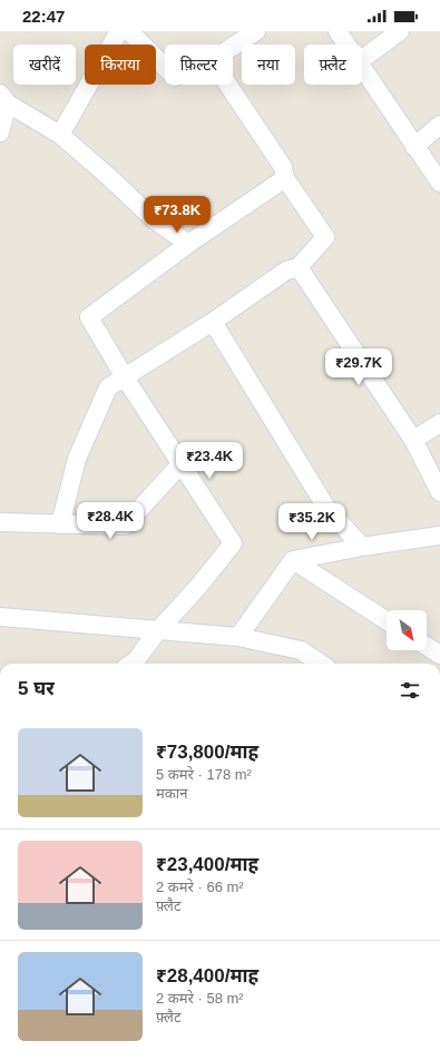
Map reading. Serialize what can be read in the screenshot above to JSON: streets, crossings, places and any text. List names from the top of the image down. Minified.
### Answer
{"north":"bottom right","page":{"status":"22:47","chip":["खरीदें","किराया","फ़िल्टर","नया","फ़्लैट"],"price":["₹73.8K","₹29.7K","₹23.4K","₹28.4K","₹35.2K"],"heading":"5 घर","list":[{"name":"₹73,800/माह","note":"5 कमरे · 178 m² · मकान"},{"name":"₹23,400/माह","note":"2 कमरे · 66 m² · फ़्लैट"},{"name":"₹28,400/माह","note":"2 कमरे · 58 m² · फ़्लैट"}]}}
